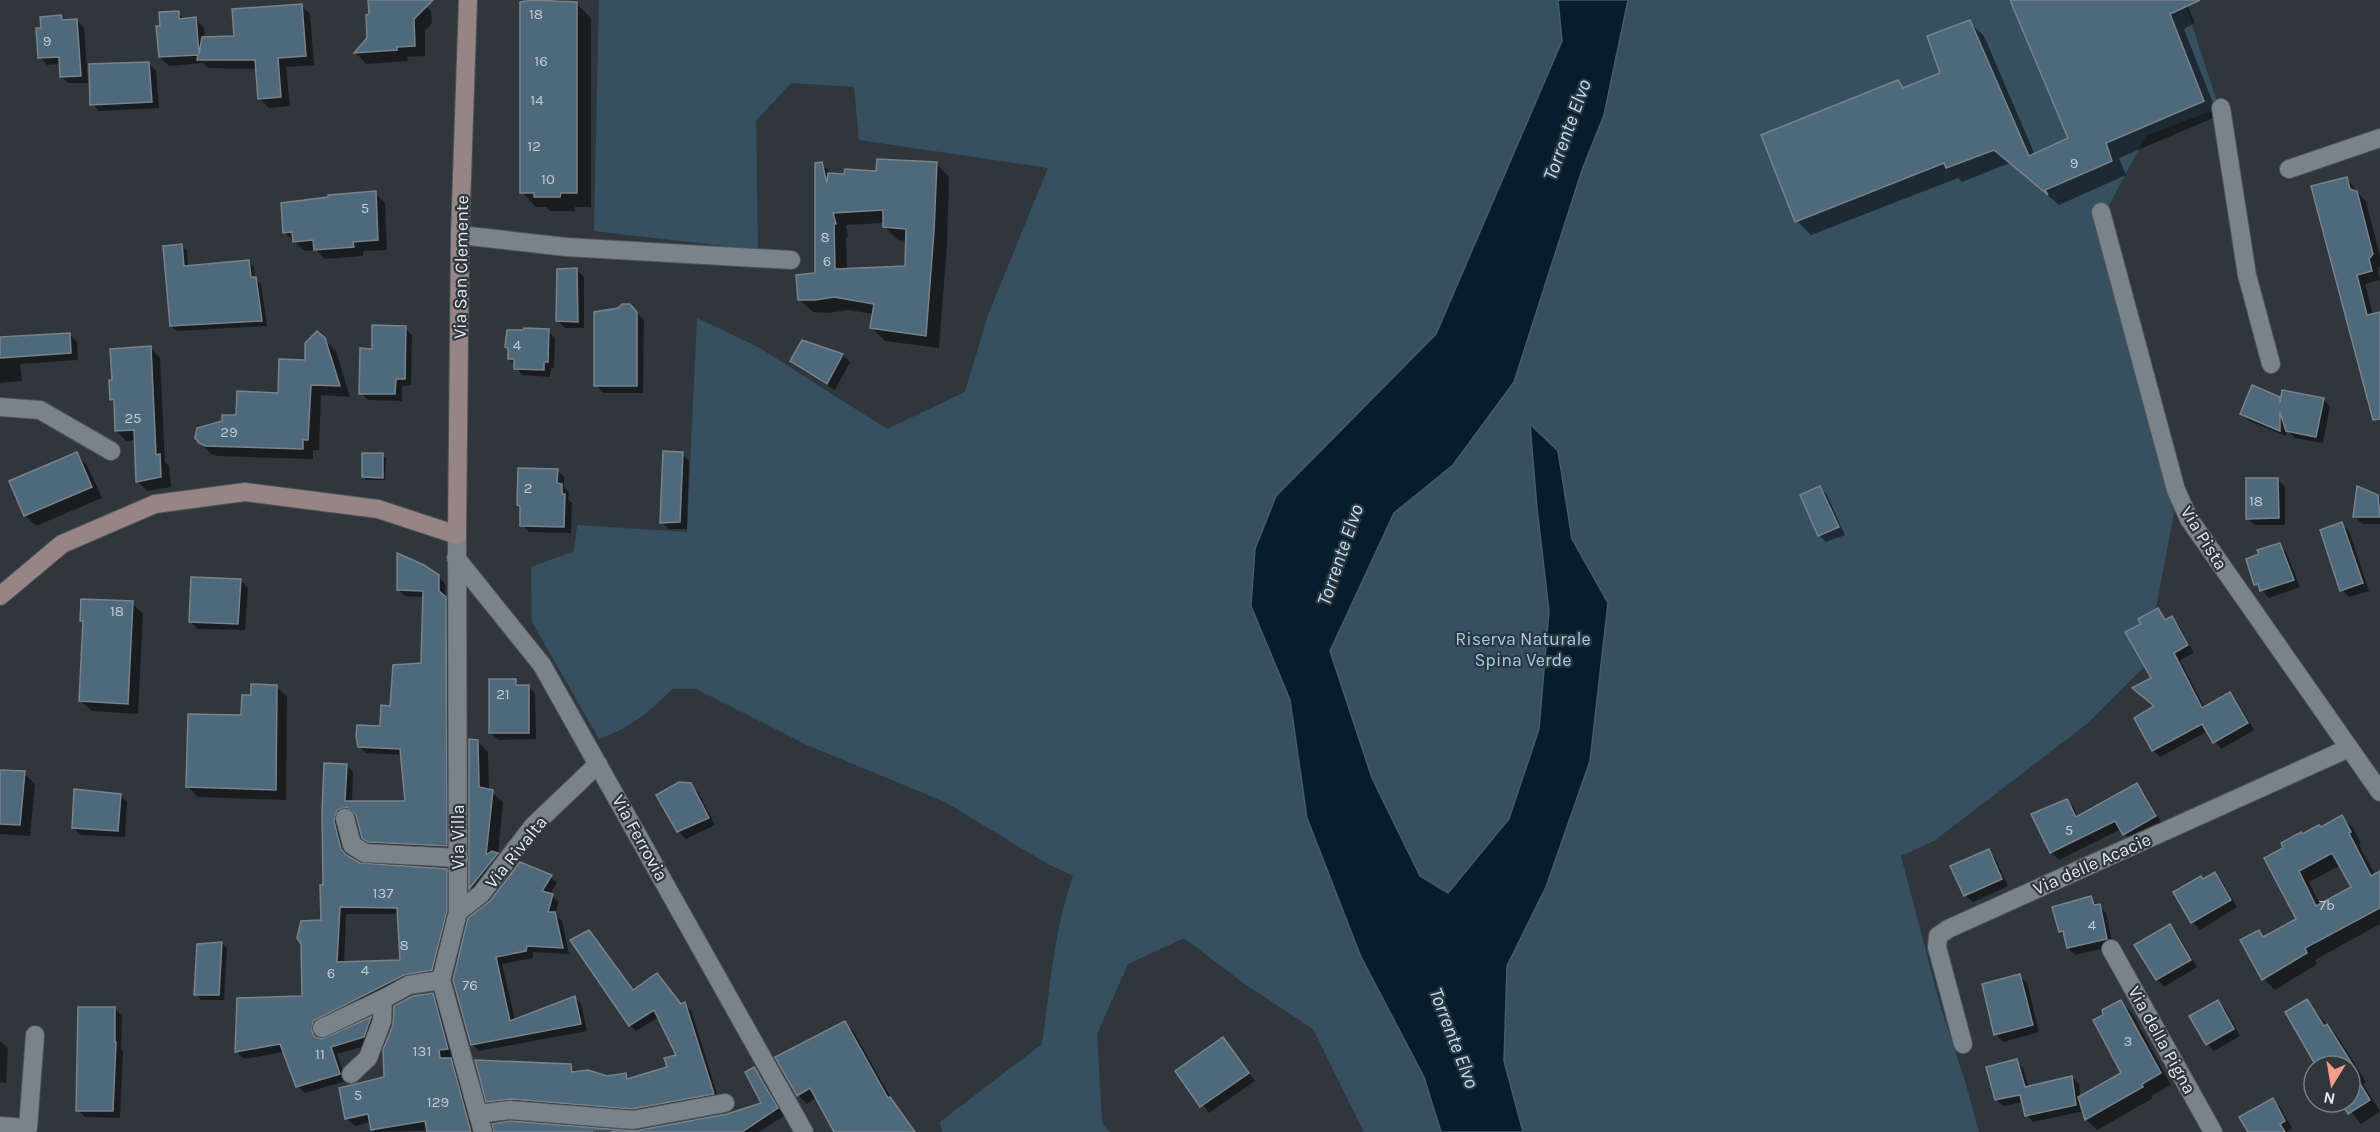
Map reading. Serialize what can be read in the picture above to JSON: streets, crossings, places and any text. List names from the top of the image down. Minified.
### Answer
{"streets":{"street":["Via San Clemente","Via Pista","Via Villa","Via Ferrovia","Via Rivalta","Via delle Acacie","Via della Pigna"]},"crossings":[["Via San Clemente","Via Villa"],["Via Pista","Via delle Acacie"],["Via Villa","Via Ferrovia"],["Via Villa","Via Rivalta"],["Via Ferrovia","Via Rivalta"]],"water":["Torrente Elvo"],"parks":["Riserva Naturale Spina Verde"],"house_numbers":["18","9","16","14","12","9","10","5","8","6","4","25","29","2","18","18","21","5","137","7b","4","8","4","6","76","3","131","11","5","129"],"north":"bottom"}
